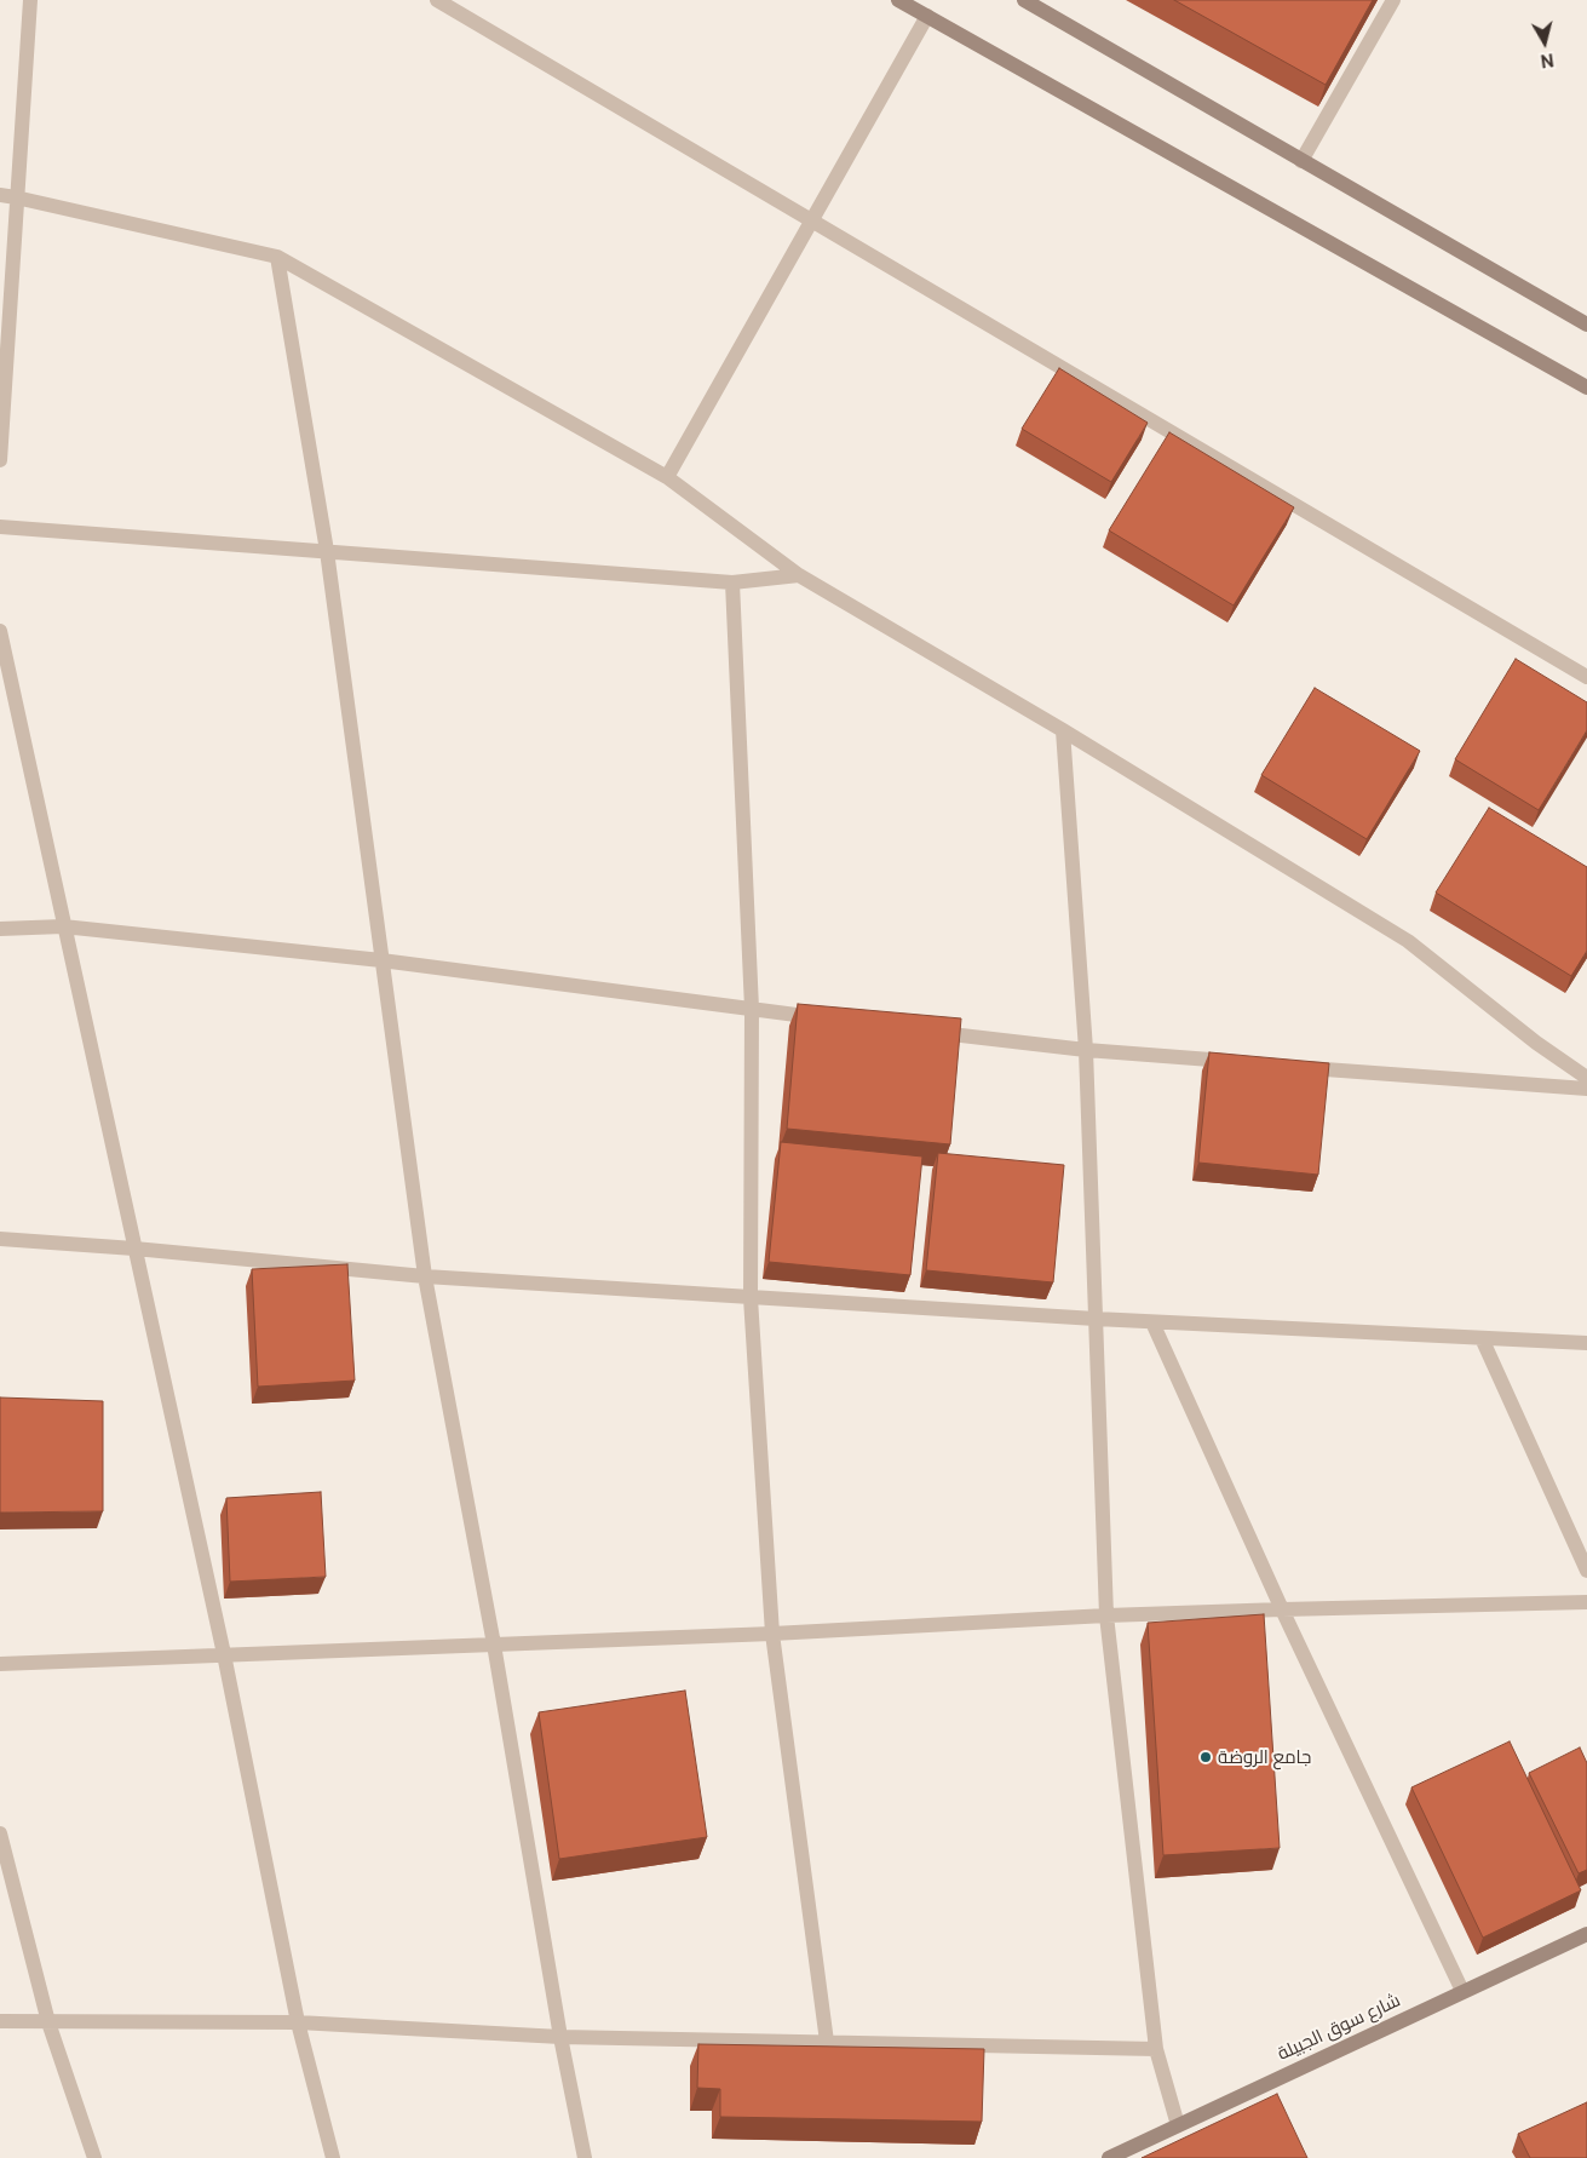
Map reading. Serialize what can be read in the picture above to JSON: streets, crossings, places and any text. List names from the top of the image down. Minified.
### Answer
{"streets":{"street":["شارع سوق الجبيلة"]},"places":["جامع الروضة"],"north":"bottom"}
